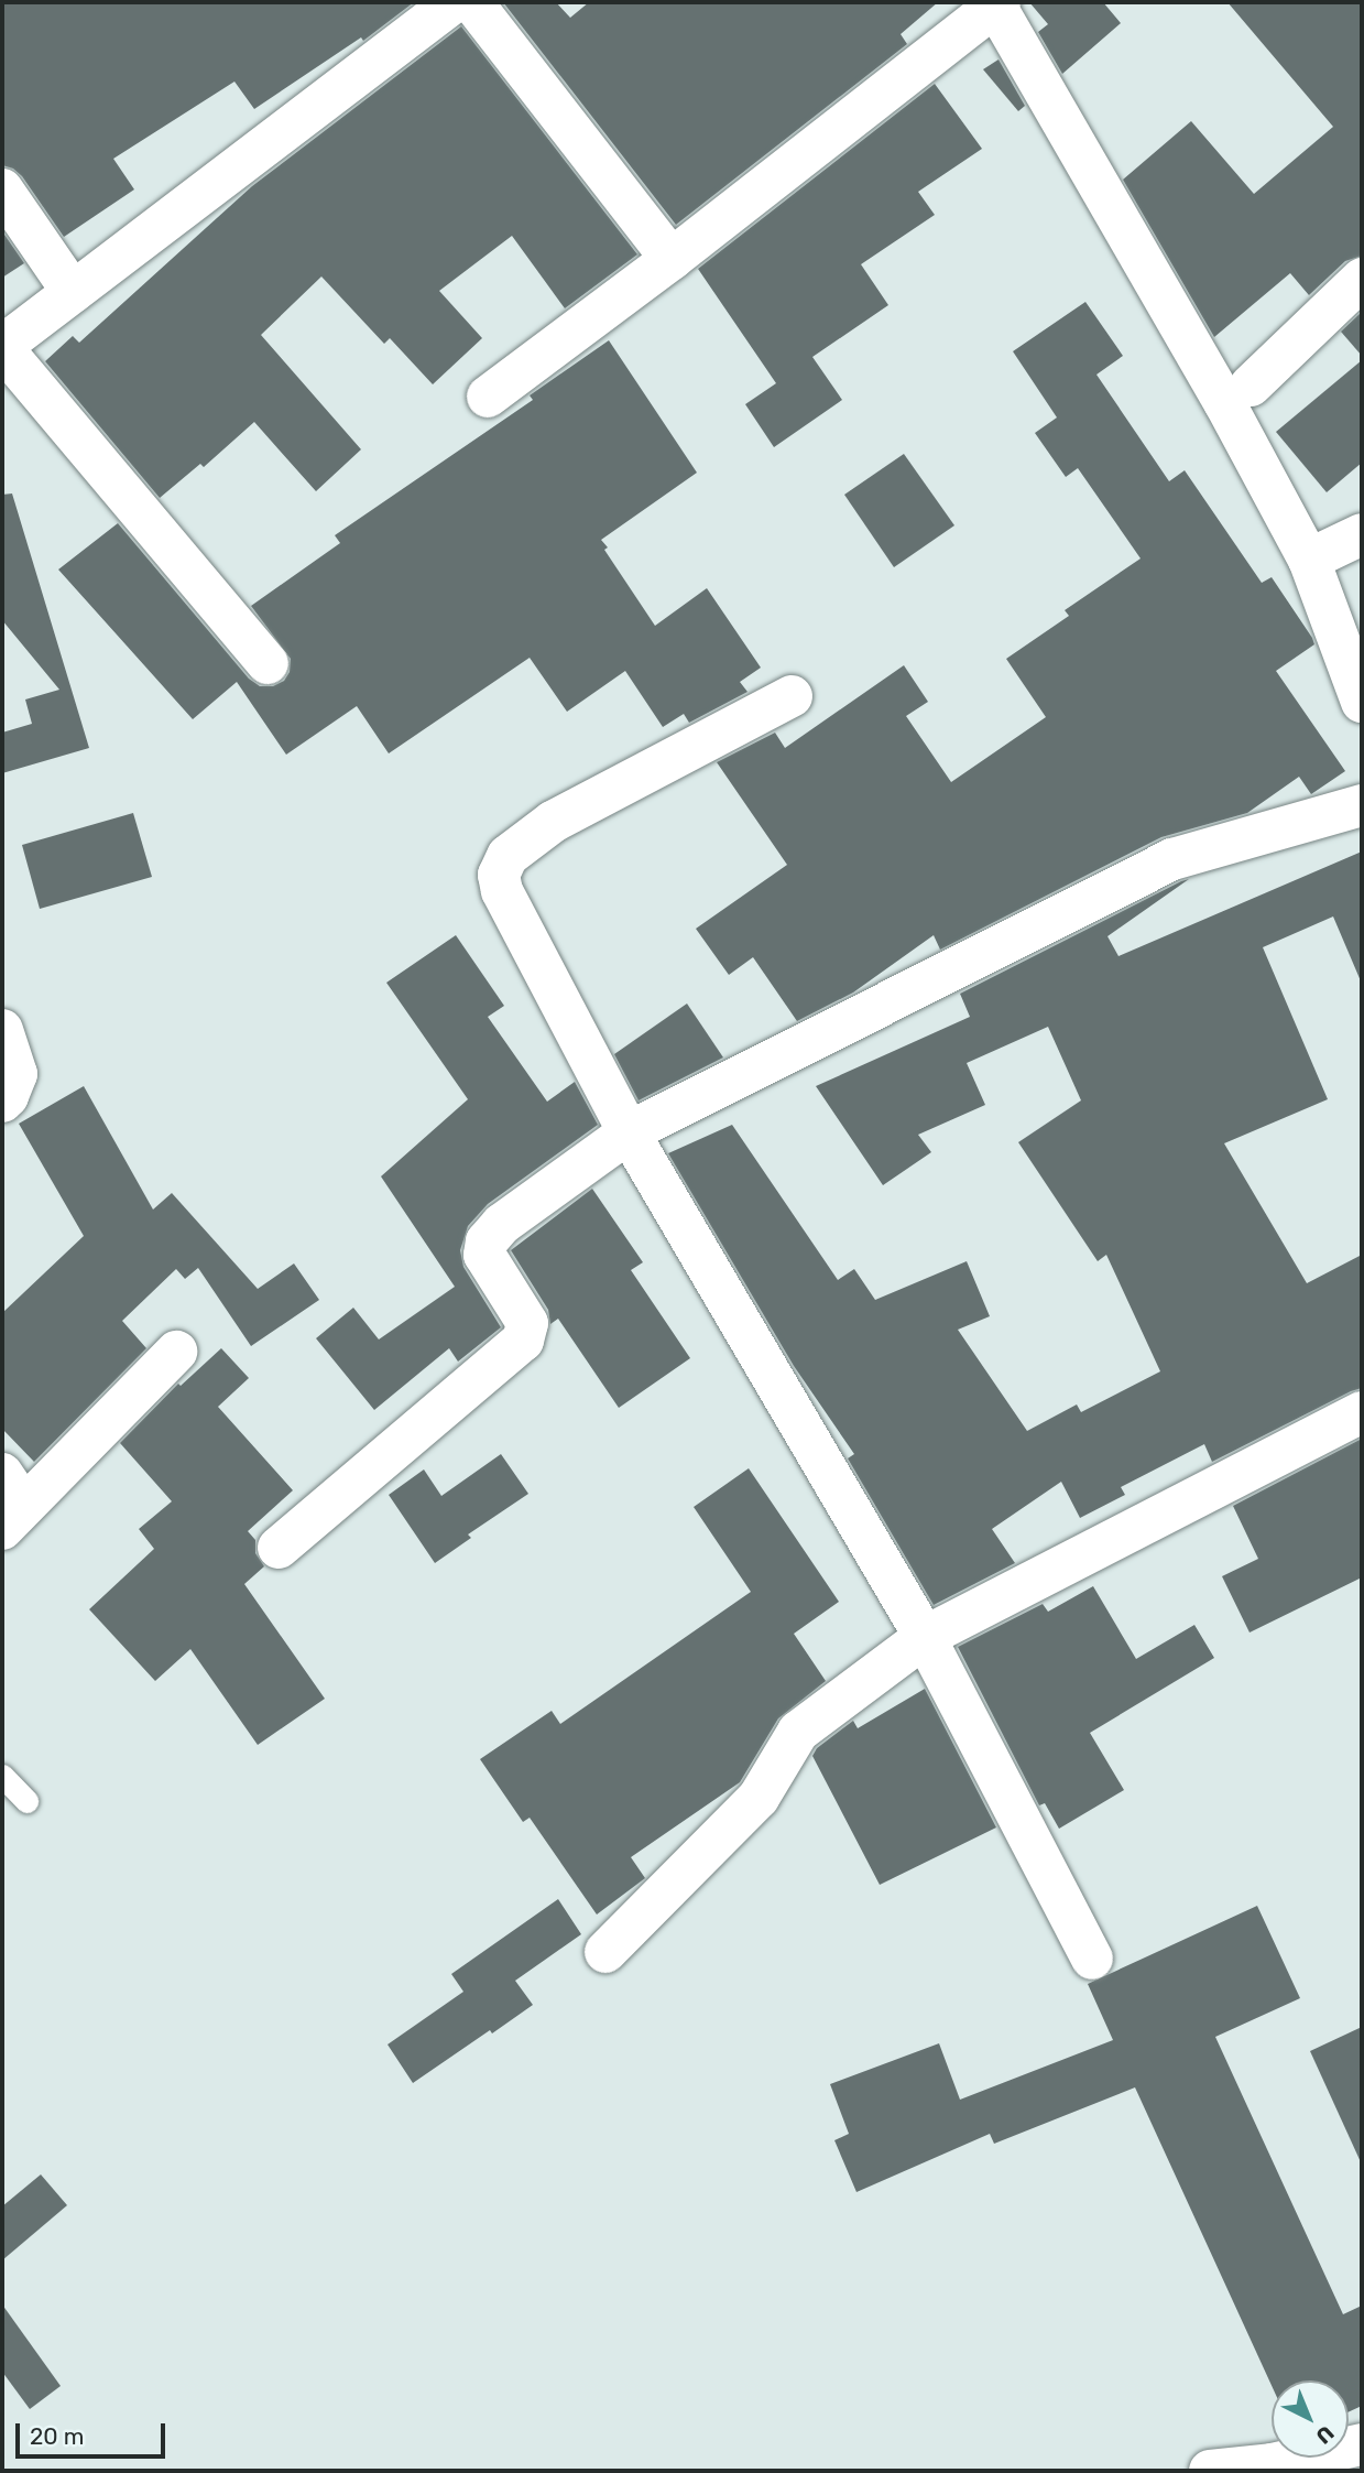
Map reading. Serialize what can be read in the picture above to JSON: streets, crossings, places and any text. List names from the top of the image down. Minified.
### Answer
{"scale_bar":"20 m","north":"bottom right"}
